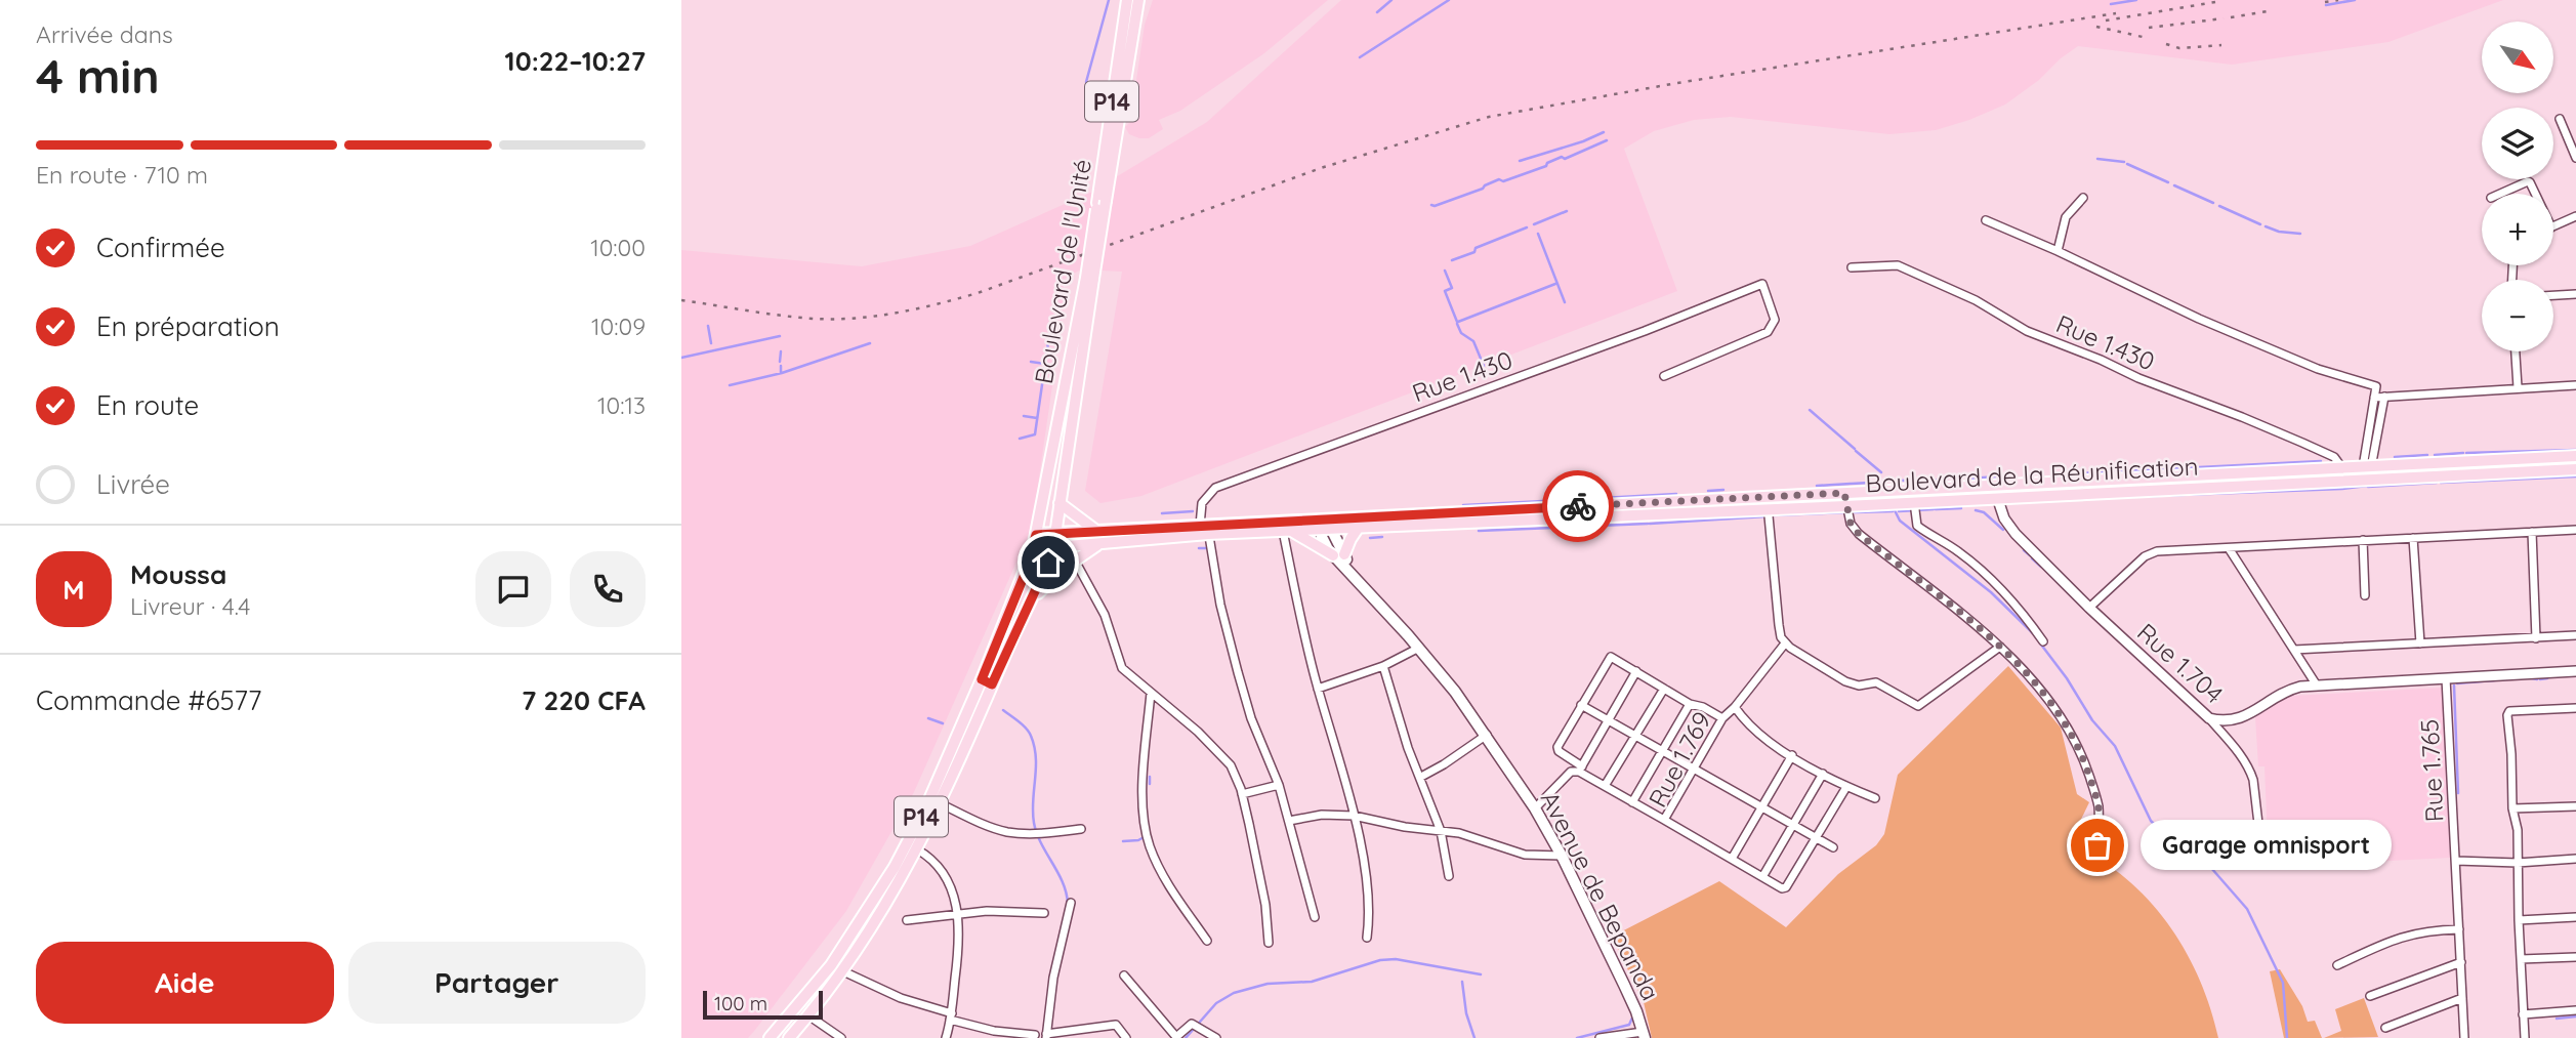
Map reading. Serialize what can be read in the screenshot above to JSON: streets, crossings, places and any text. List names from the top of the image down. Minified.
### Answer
{"streets":{"main road":["P14","Boulevard de l'Unité","Boulevard de la Réunification","Avenue de Bepanda"],"street":["Rue 1.430","Rue 1.704","Rue 1.769","Rue 1.765"]},"crossings":[["P14","Boulevard de l'Unité"],["P14","Boulevard de la Réunification"],["Boulevard de l'Unité","Boulevard de la Réunification"],["Rue 1.430","Boulevard de la Réunification"],["Boulevard de la Réunification","Rue 1.704"],["Boulevard de la Réunification","Avenue de Bepanda"],["Rue 1.704","Rue 1.765"]],"places":["Garage omnisport"],"scale_bar":"100 m","north":"bottom right","page":{"heading":["4 min","Arrivée dans","10:22–10:27"],"panel":["Moussa","Livreur · 4.4","Commande #6577","7 220 CFA"],"map_buttons":["+","−"],"bar":"En route · 710 m","list":[["Confirmée","10:00"],["En préparation","10:09"],["En route","10:13"],"Livrée"],"round":"M","bubble":"Garage omnisport","buttons":["Aide","Partager"],"scale":"100 m"}}
